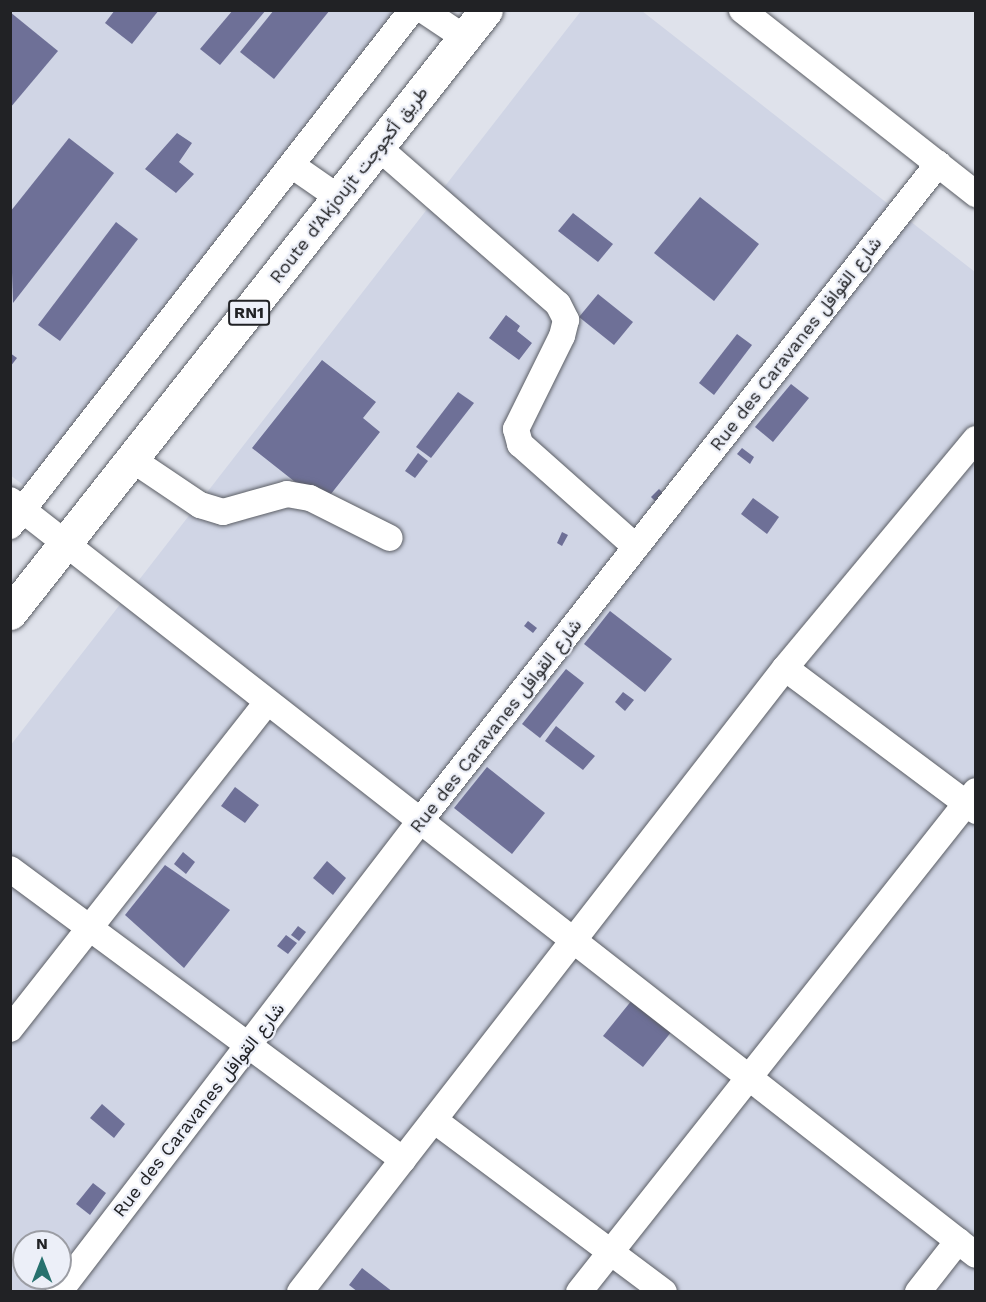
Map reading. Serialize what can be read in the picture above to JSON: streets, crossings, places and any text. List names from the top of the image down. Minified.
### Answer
{"streets":{"highway":["Route d'Akjoujt طريق أكجوجت","RN1"],"street":["Rue des Caravanes شارع القوافل"]},"north":"top"}
